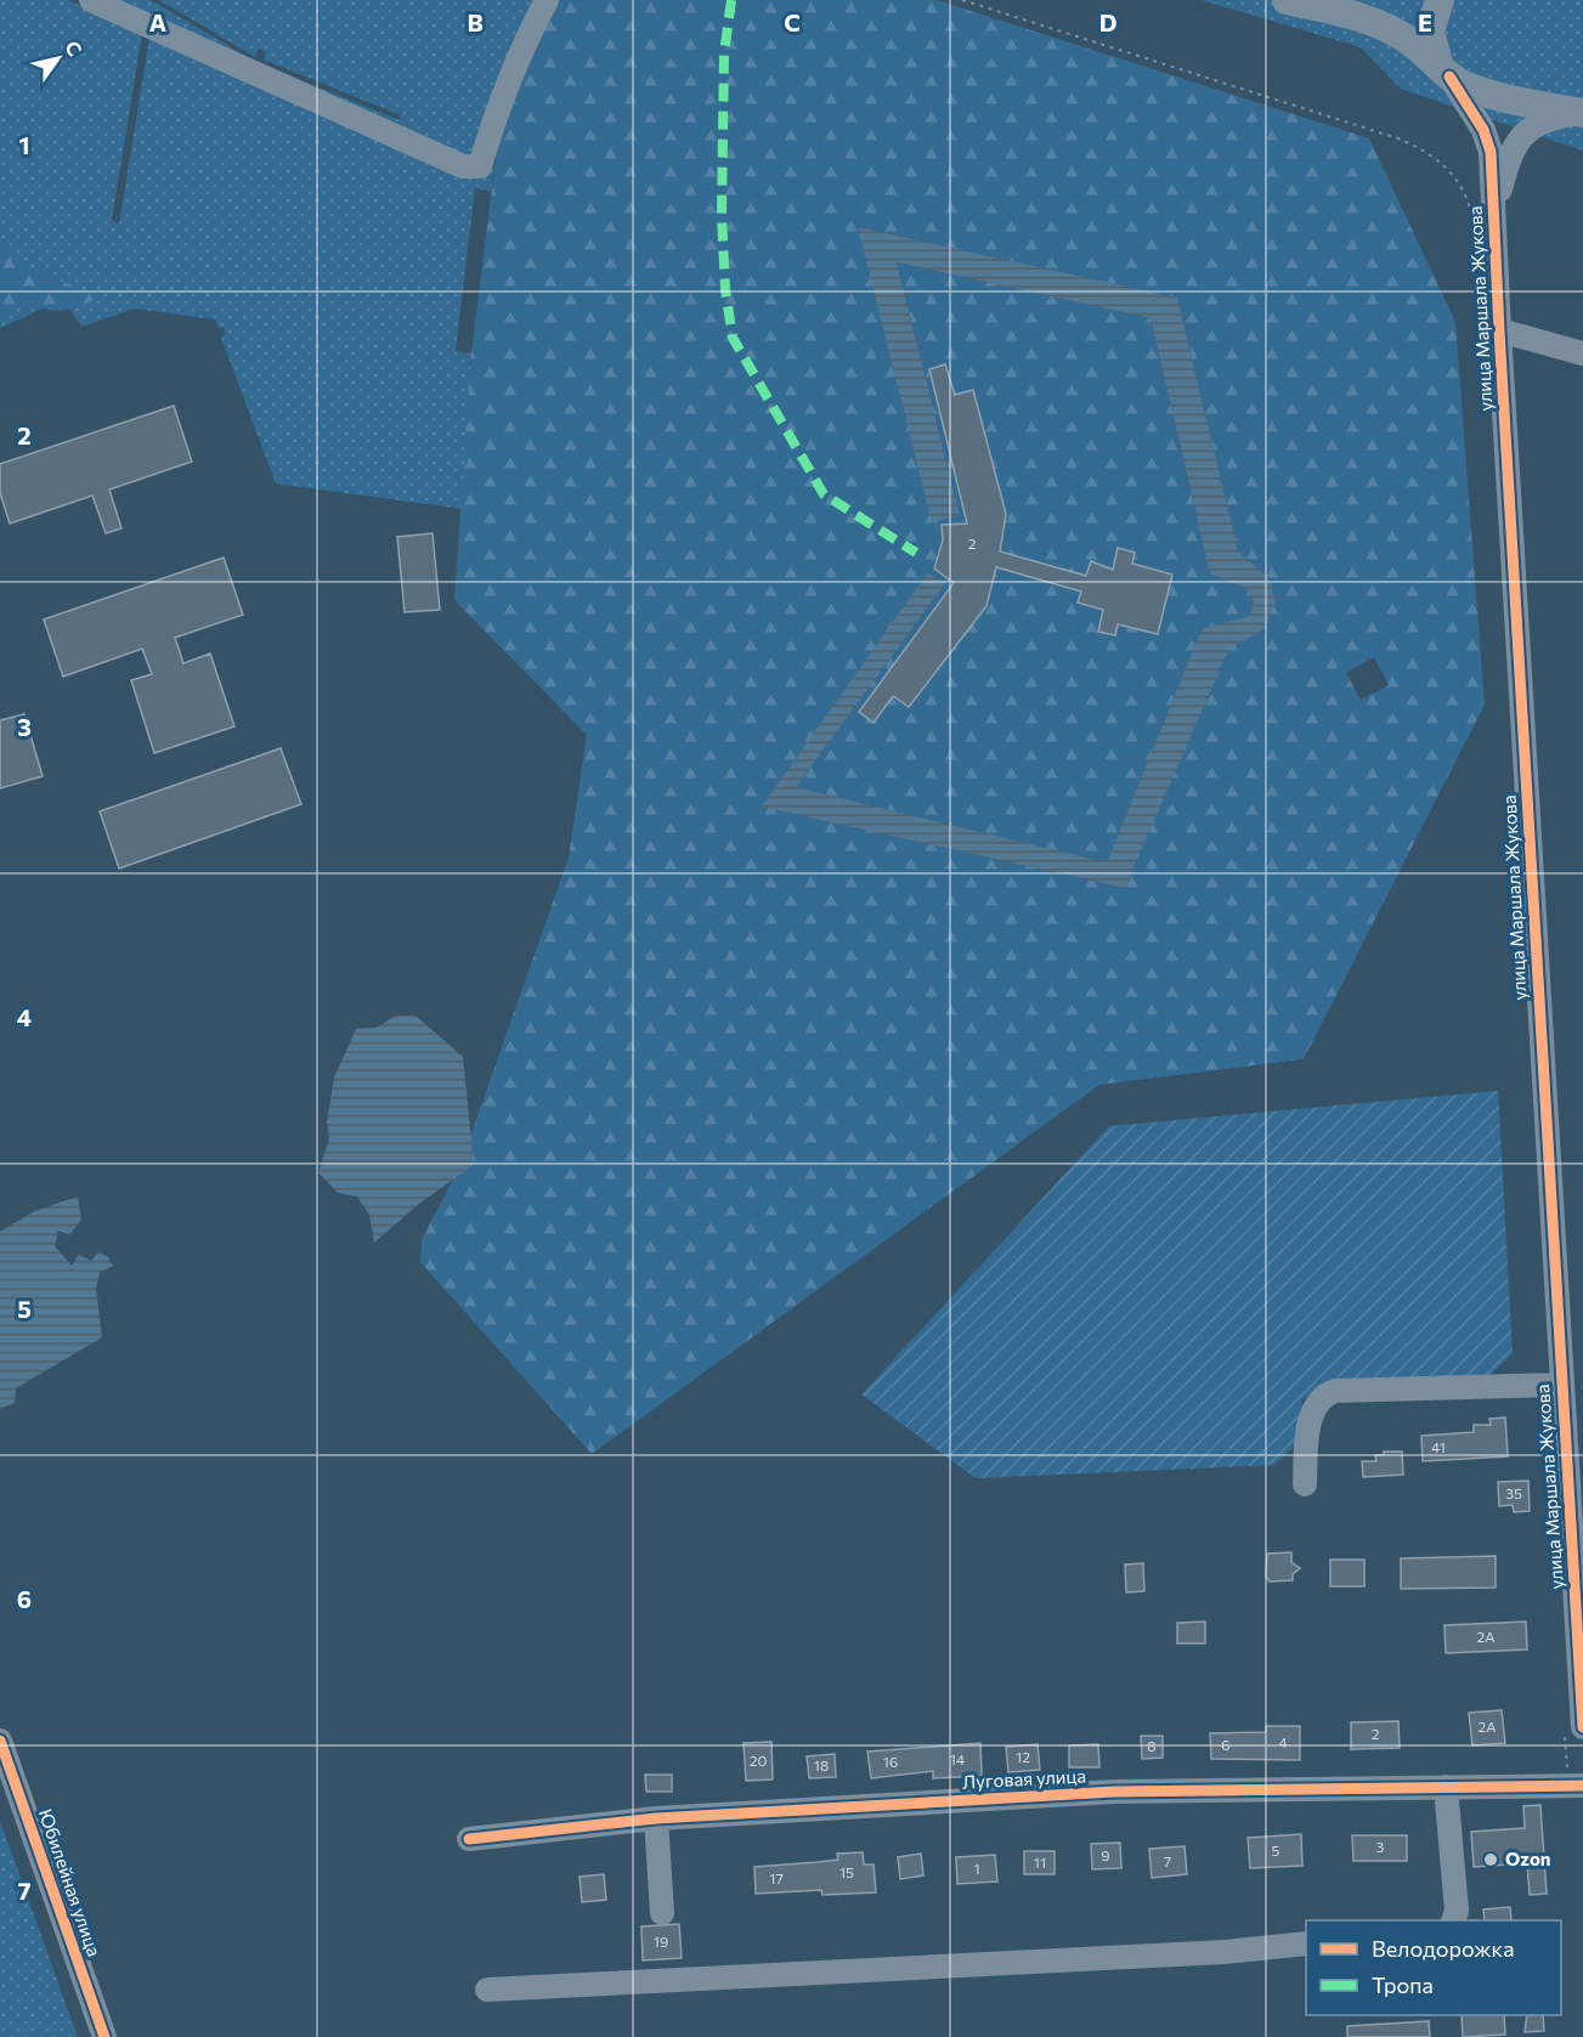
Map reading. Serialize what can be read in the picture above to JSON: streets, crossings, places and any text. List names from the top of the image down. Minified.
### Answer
{"streets":{"street":["улица Маршала Жукова","Луговая улица","Юбилейная улица"]},"places":["Ozon"],"house_numbers":["2","41","35","2А","2А","2","4","6","8","12","14","20","16","18","3","5","9","7","11","1","15","17","19"],"legend":["Велодорожка","Тропа"],"north":"top right","grid":{"columns":["A","B","C","D","E"],"rows":["1","2","3","4","5","6","7"]}}
